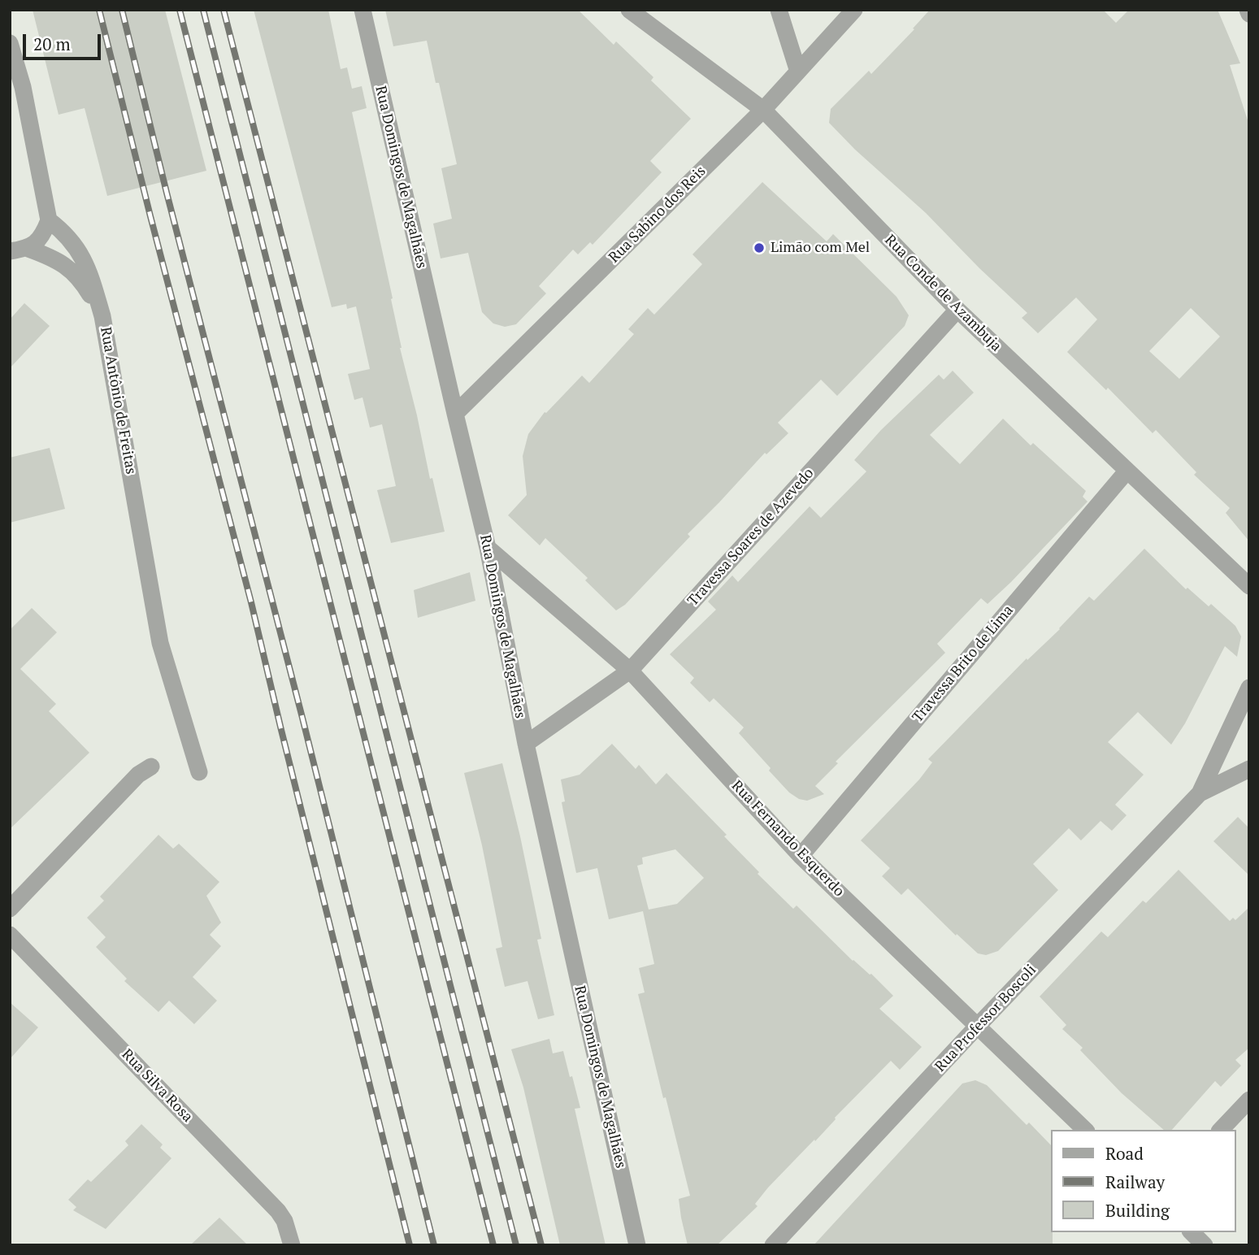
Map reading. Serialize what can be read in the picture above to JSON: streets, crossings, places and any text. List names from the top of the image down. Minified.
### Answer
{"streets":{"street":["Rua Domingos de Magalhães","Rua Sabino dos Reis","Rua Conde de Azambuja","Rua Antônio de Freitas","Travessa Soares de Azevedo","Travessa Brito de Lima","Rua Fernando Esquerdo","Rua Professor Boscoli","Rua Silva Rosa"]},"crossings":[["Rua Domingos de Magalhães","Rua Sabino dos Reis"],["Rua Domingos de Magalhães","Travessa Soares de Azevedo"],["Rua Domingos de Magalhães","Rua Fernando Esquerdo"],["Rua Sabino dos Reis","Rua Conde de Azambuja"],["Rua Conde de Azambuja","Travessa Soares de Azevedo"],["Rua Conde de Azambuja","Travessa Brito de Lima"],["Travessa Soares de Azevedo","Rua Fernando Esquerdo"],["Travessa Brito de Lima","Rua Fernando Esquerdo"],["Rua Fernando Esquerdo","Rua Professor Boscoli"]],"places":["Limão com Mel"],"legend":["Road","Railway","Building"],"scale_bar":"20 m"}
